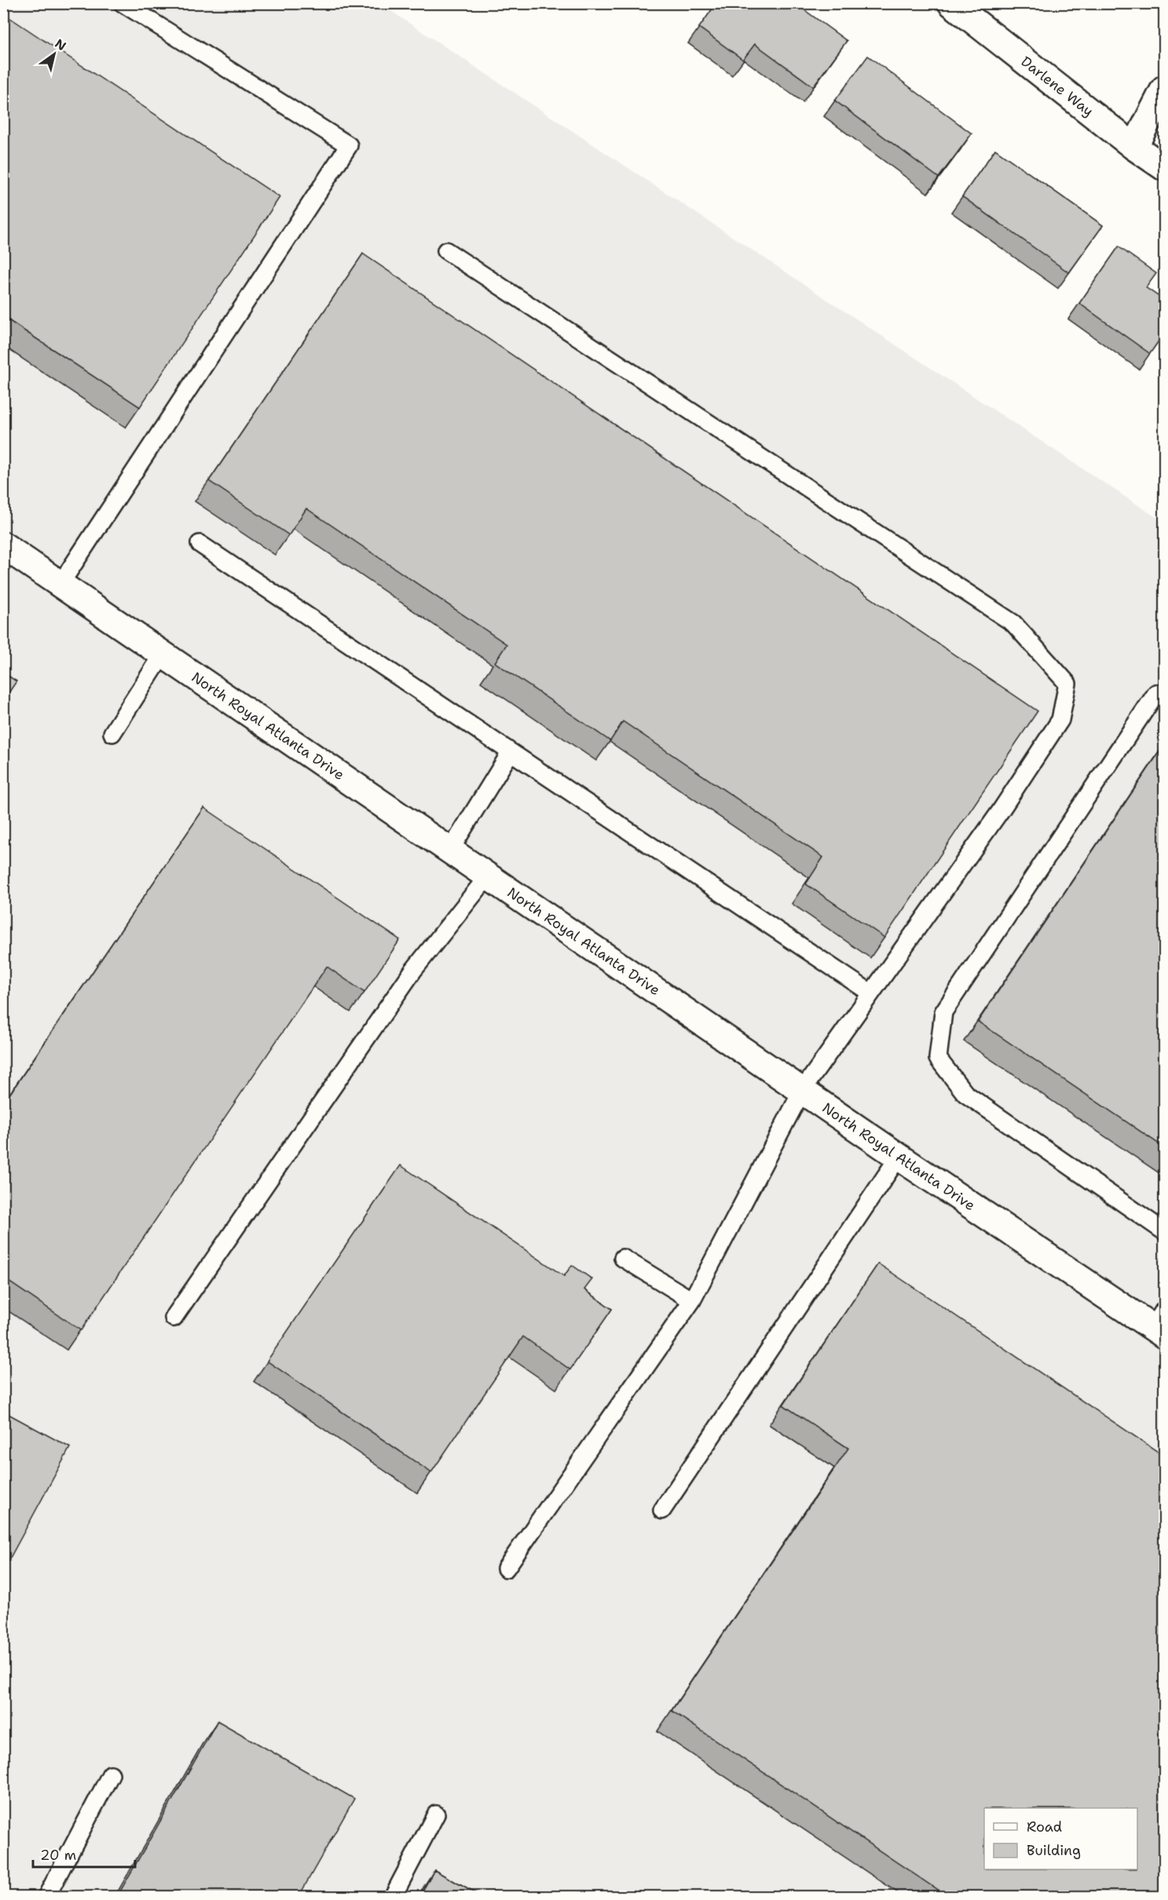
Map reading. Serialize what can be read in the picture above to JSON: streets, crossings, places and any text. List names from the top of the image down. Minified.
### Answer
{"streets":{"street":["Darlene Way","North Royal Atlanta Drive"]},"legend":["Road","Building"],"scale_bar":"20 m","north":"top right"}
